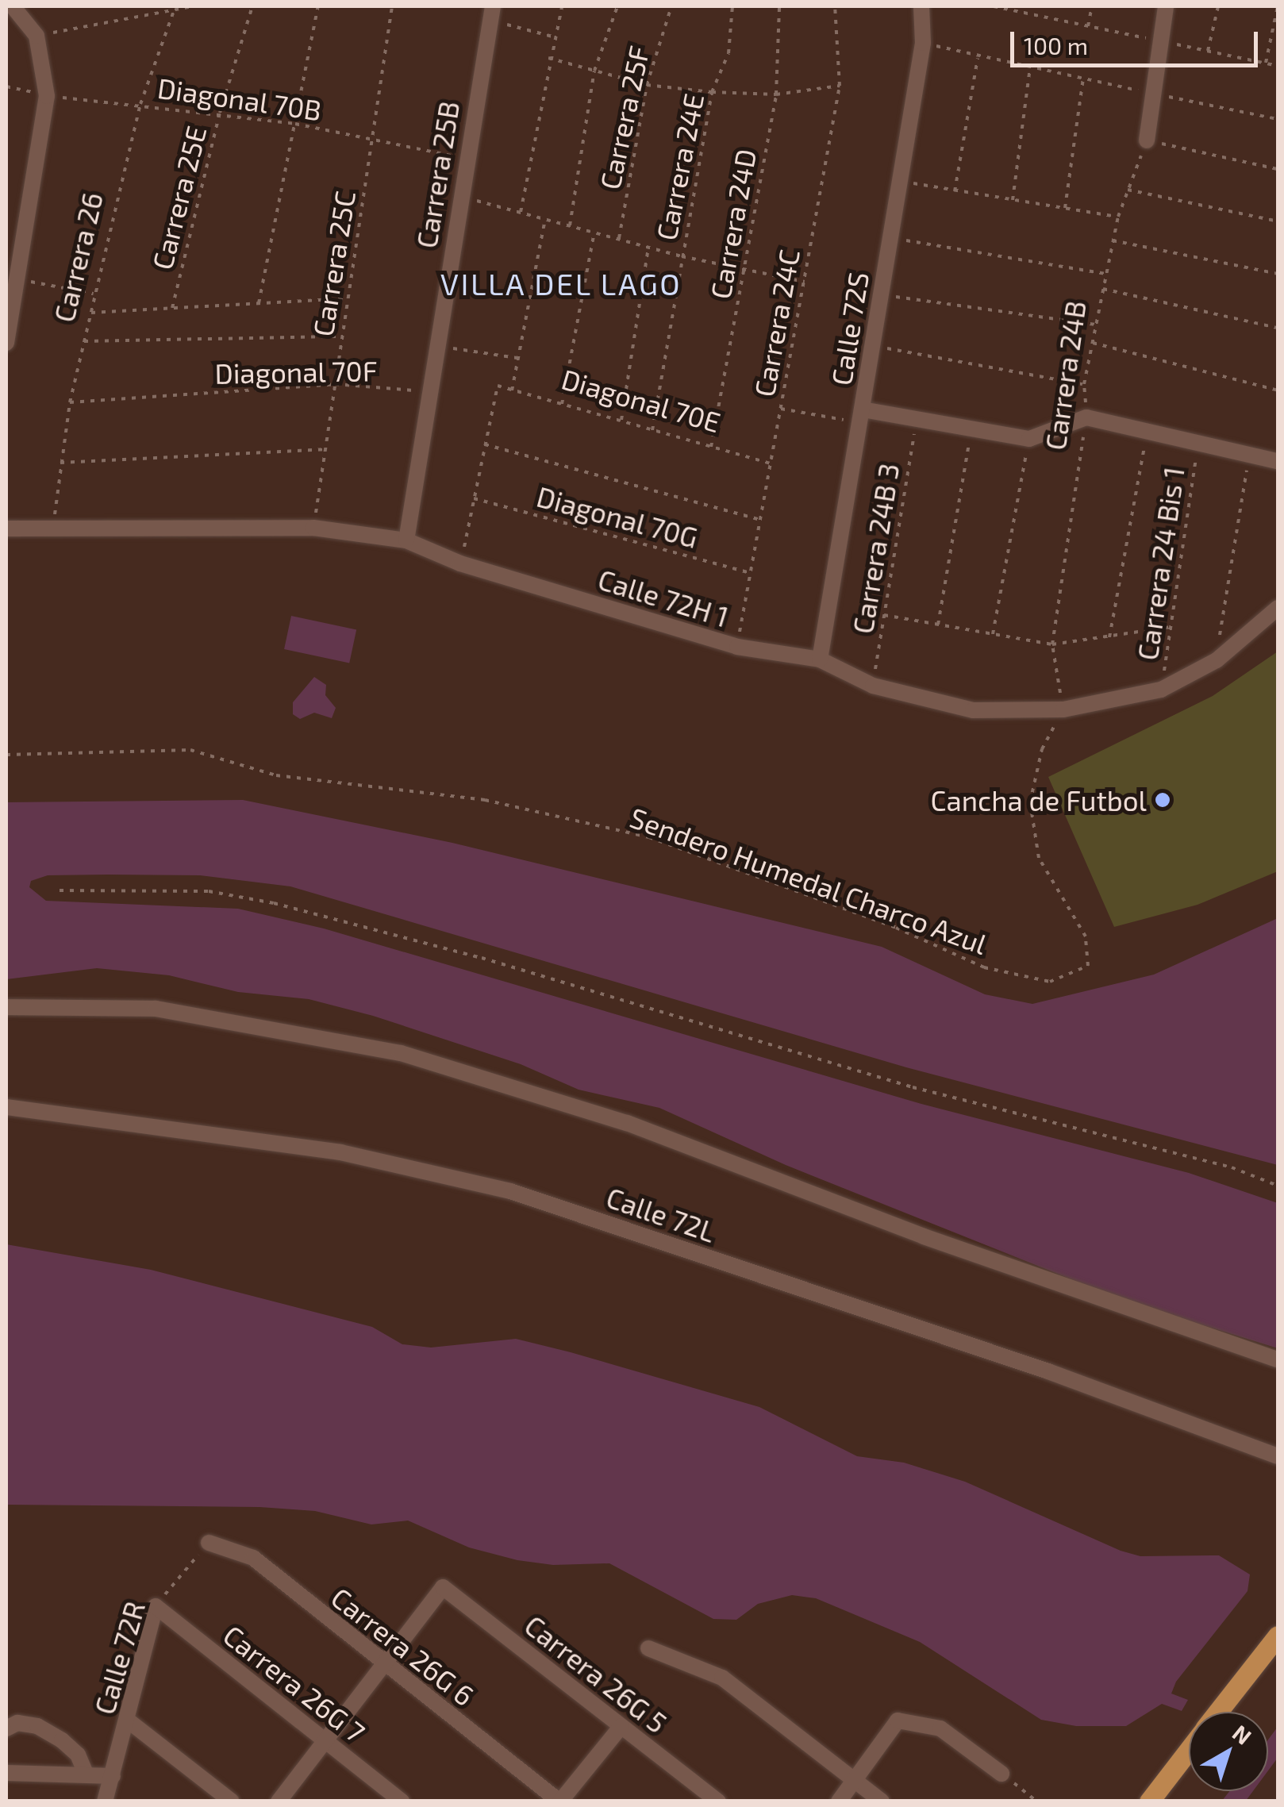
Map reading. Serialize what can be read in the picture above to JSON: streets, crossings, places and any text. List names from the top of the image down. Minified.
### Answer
{"streets":{"street":["Carrera 25B","Carrera 26","Calle 72S","Calle 72H 1","Calle 72L","Carrera 26G 6","Calle 72R","Carrera 26G 5","Carrera 26G 7"],"path":["Diagonal 70B","Carrera 25F","Carrera 24E","Carrera 25E","Carrera 24D","Carrera 25C","Carrera 24C","Diagonal 70F","Carrera 24B","Diagonal 70E","Diagonal 70G","Carrera 24B 3","Carrera 24 Bis 1","Sendero Humedal Charco Azul"]},"crossings":[["Diagonal 70B","Carrera 25B"],["Diagonal 70B","Carrera 25E"],["Diagonal 70B","Carrera 26"],["Diagonal 70B","Carrera 25C"],["Carrera 24E","Diagonal 70E"],["Carrera 25B","Diagonal 70F"],["Carrera 25B","Calle 72H 1"],["Carrera 24D","Diagonal 70E"],["Carrera 26","Diagonal 70F"],["Carrera 26","Calle 72H 1"],["Carrera 25C","Diagonal 70F"],["Carrera 25C","Calle 72H 1"],["Carrera 24C","Diagonal 70E"],["Carrera 24C","Diagonal 70G"],["Carrera 24C","Calle 72H 1"],["Calle 72S","Calle 72H 1"],["Carrera 24B","Calle 72H 1"],["Carrera 24B","Sendero Humedal Charco Azul"],["Carrera 24B 3","Calle 72H 1"],["Carrera 24 Bis 1","Calle 72H 1"],["Calle 72H 1","Sendero Humedal Charco Azul"],["Carrera 26G 6","Calle 72R"],["Carrera 26G 6","Carrera 26G 5"],["Calle 72R","Carrera 26G 7"]],"districts":["VILLA DEL LAGO"],"places":["Cancha de Futbol"],"scale_bar":"100 m","north":"top right"}
